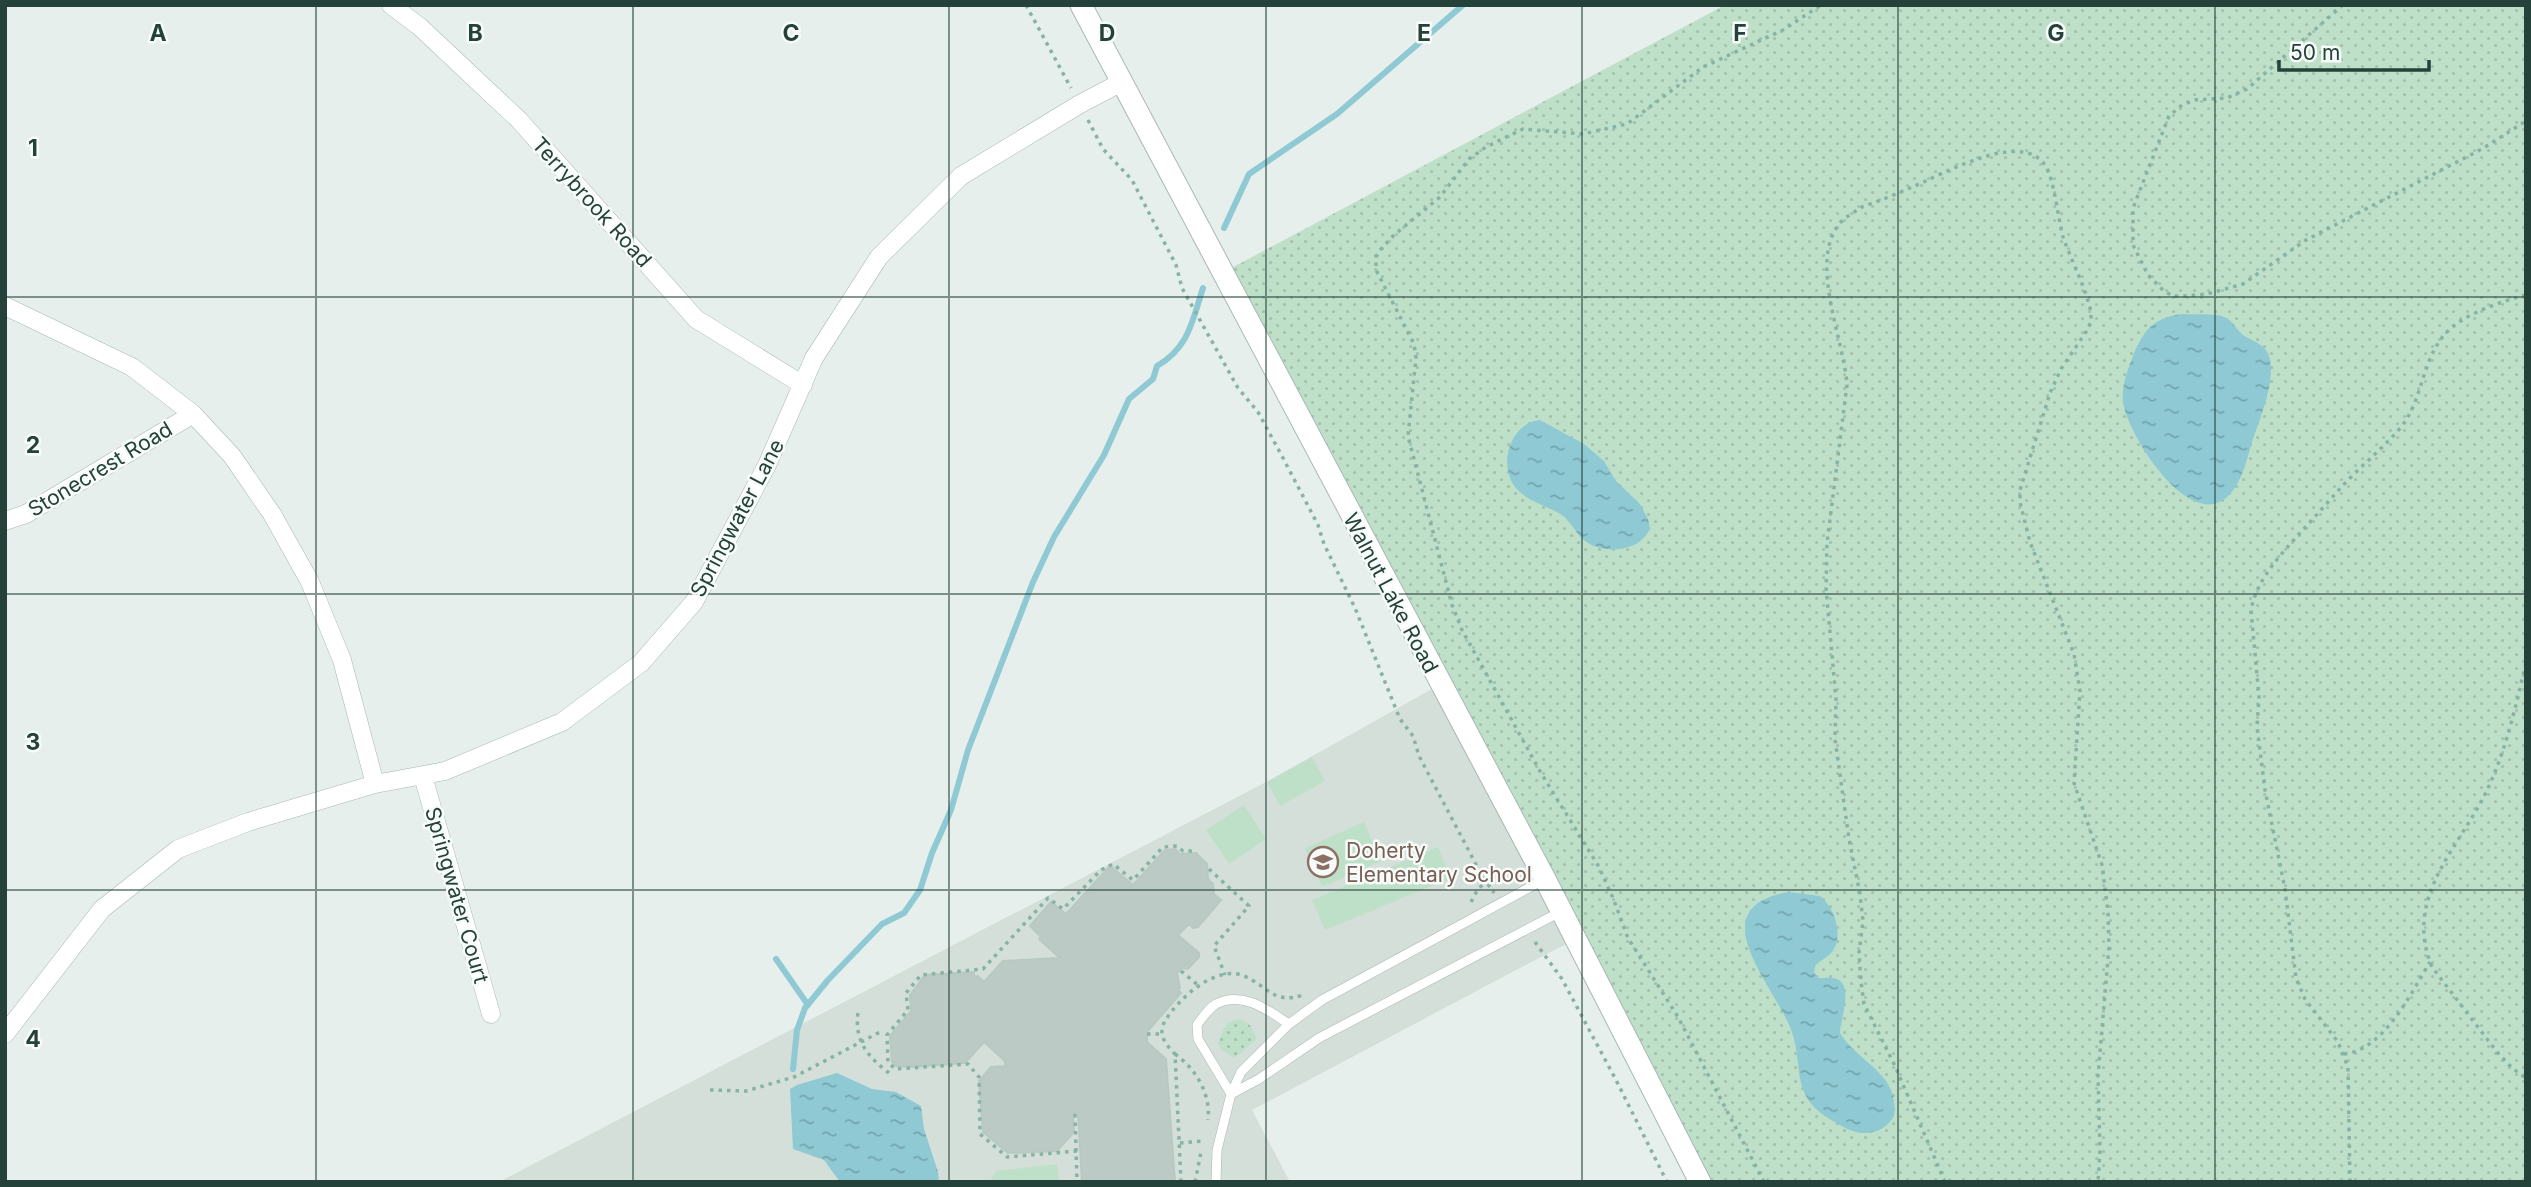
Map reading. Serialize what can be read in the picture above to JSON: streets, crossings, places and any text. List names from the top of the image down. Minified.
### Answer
{"streets":{"street":["Terrybrook Road","Stonecrest Road","Springwater Lane","Walnut Lake Road","Springwater Court"]},"crossings":[["Terrybrook Road","Springwater Lane"],["Springwater Lane","Walnut Lake Road"],["Springwater Lane","Springwater Court"]],"places":{"school or university":["Doherty Elementary School"]},"scale_bar":"50 m","grid":{"columns":["A","B","C","D","E","F","G"],"rows":["1","2","3","4"]}}
